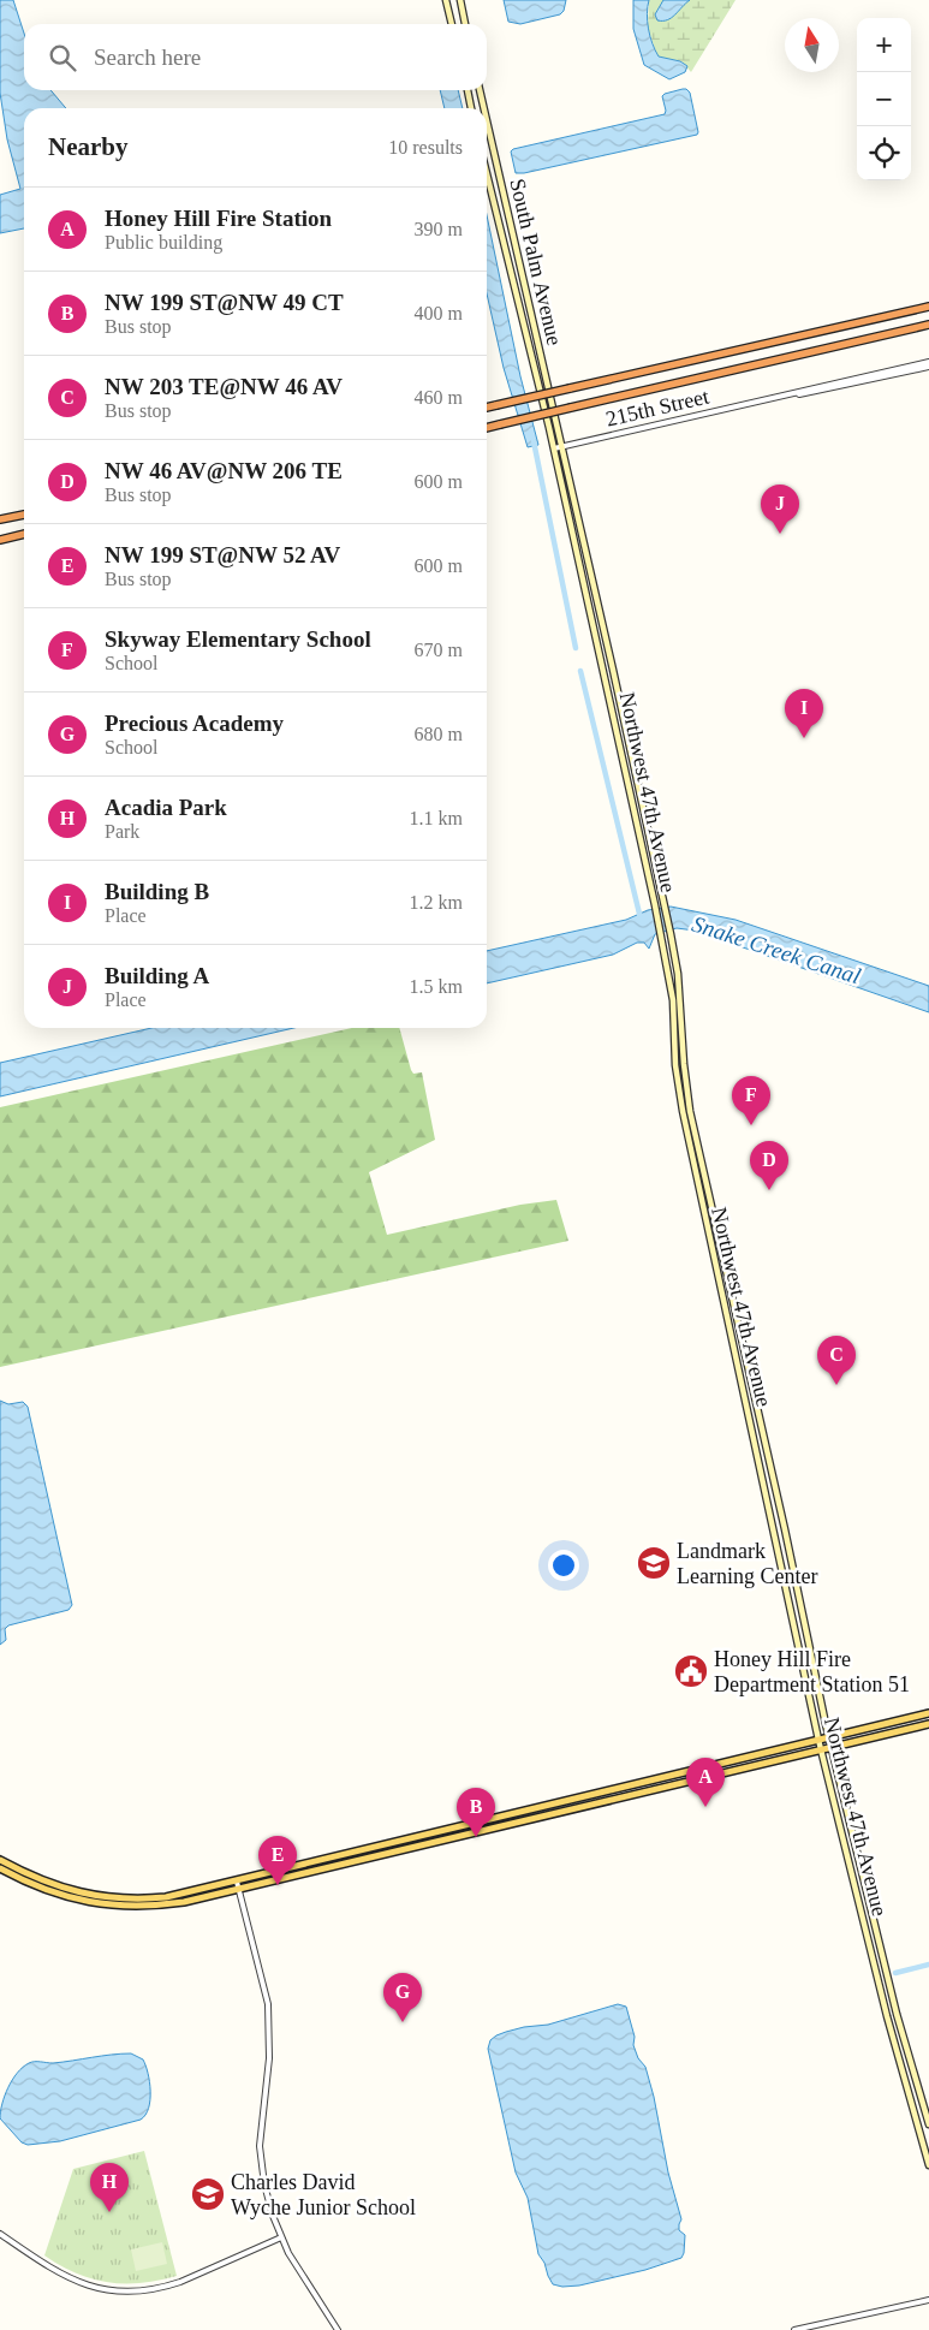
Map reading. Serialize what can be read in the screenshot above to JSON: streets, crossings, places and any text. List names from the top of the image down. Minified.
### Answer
{"streets":{"main road":["South Palm Avenue","Northwest 47th Avenue"],"street":["215th Street"]},"crossings":[["South Palm Avenue","215th Street"],["South Palm Avenue","Northwest 47th Avenue"],["215th Street","Northwest 47th Avenue"]],"water":["Snake Creek Canal"],"places":{"school or university":["Landmark Learning Center","Charles David Wyche Junior School"],"public building":["Honey Hill Fire Department Station 51"]},"north":"top","page":{"map_buttons":["+","−"],"search":"Search here","heading":["Nearby","10 results"],"list":[{"mark":"A","name":"Honey Hill Fire Station","note":"Public building","value":"390 m"},{"mark":"B","name":"NW 199 ST@NW 49 CT","note":"Bus stop","value":"400 m"},{"mark":"C","name":"NW 203 TE@NW 46 AV","note":"Bus stop","value":"460 m"},{"mark":"D","name":"NW 46 AV@NW 206 TE","note":"Bus stop","value":"600 m"},{"mark":"E","name":"NW 199 ST@NW 52 AV","note":"Bus stop","value":"600 m"},{"mark":"F","name":"Skyway Elementary School","note":"School","value":"670 m"},{"mark":"G","name":"Precious Academy","note":"School","value":"680 m"},{"mark":"H","name":"Acadia Park","note":"Park","value":"1.1 km"},{"mark":"I","name":"Building B","note":"Place","value":"1.2 km"},{"mark":"J","name":"Building A","note":"Place","value":"1.5 km"}],"pins":["J","I","F","D","C","A","B","E","G","H"]}}
